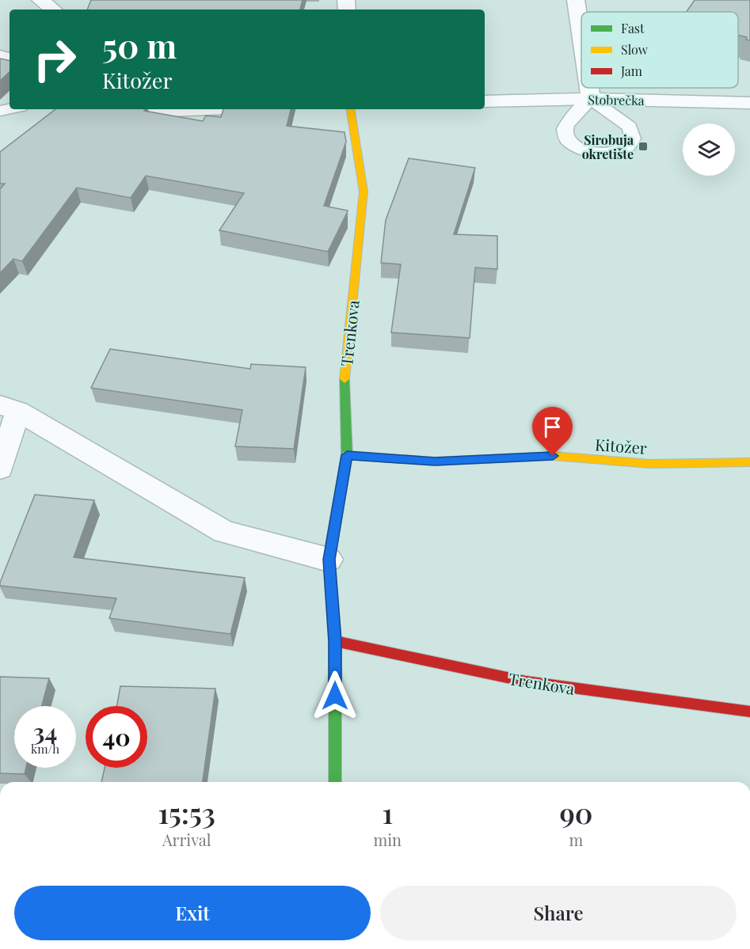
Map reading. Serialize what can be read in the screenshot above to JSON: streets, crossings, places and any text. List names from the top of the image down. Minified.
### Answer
{"streets":{"street":["Stobrečka","Trenkova","Kitožer"]},"crossings":[["Trenkova","Kitožer"]],"places":{"transit":["Sirobuja okretište"]},"legend":["Fast","Slow","Jam"],"page":{"turn":["50 m","Kitožer"],"speed":"34 km/h","limit":"40","eta":["15:53","Arrival","1","min","90","m"],"buttons":["Exit","Share"]}}
